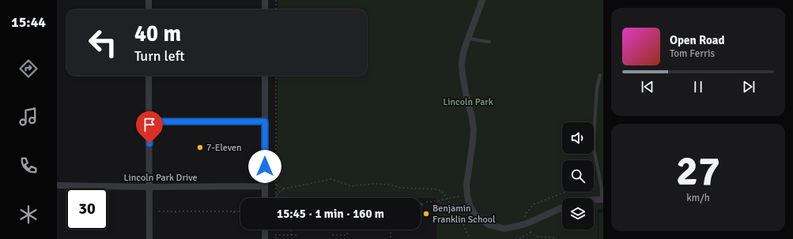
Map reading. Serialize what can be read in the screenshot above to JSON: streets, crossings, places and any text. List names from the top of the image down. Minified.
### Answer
{"streets":{"street":["Lincoln Park Drive"]},"parks":["Lincoln Park"],"places":["7-Eleven","Benjamin Franklin School"],"page":{"tabs":"15:44","turn":["40 m","Turn left"],"song":["Open Road","Tom Ferris"],"tile":["27","km/h"],"limit":"30","trip":"15:45 · 1 min · 160 m"}}
